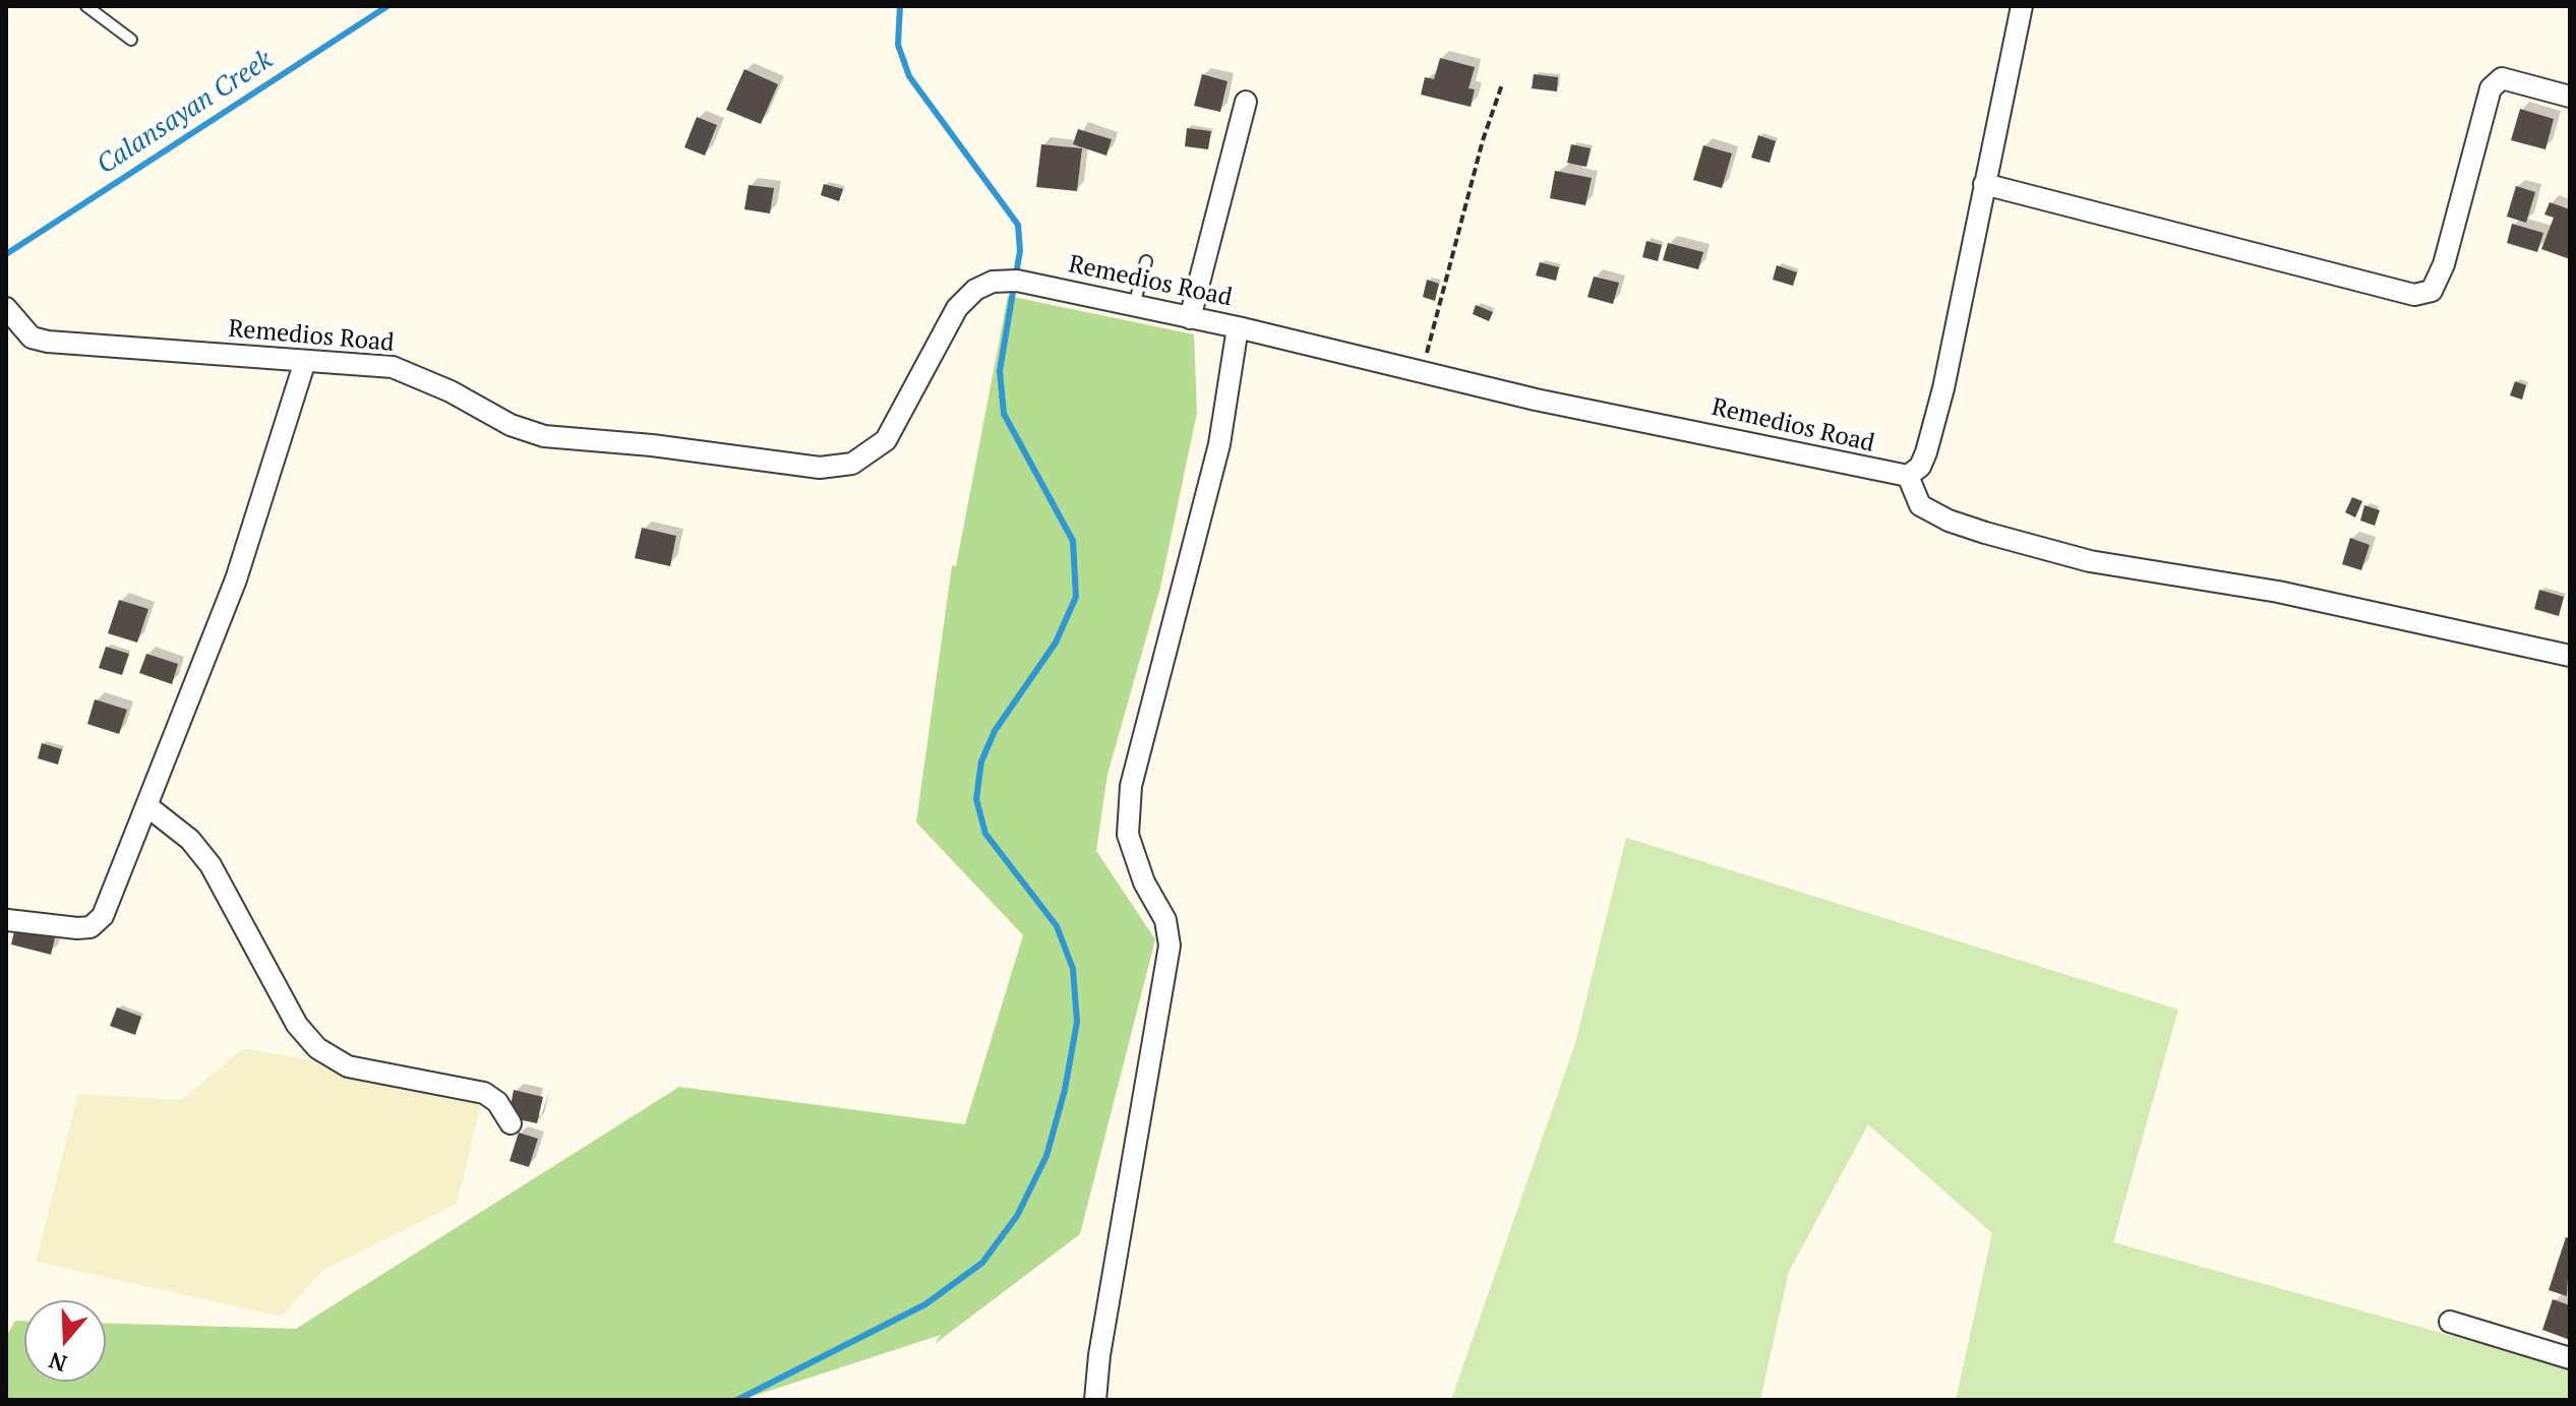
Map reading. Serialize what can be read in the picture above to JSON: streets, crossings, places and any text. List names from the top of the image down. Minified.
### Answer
{"streets":{"street":["Remedios Road"]},"water":["Calansayan Creek"],"north":"bottom"}
